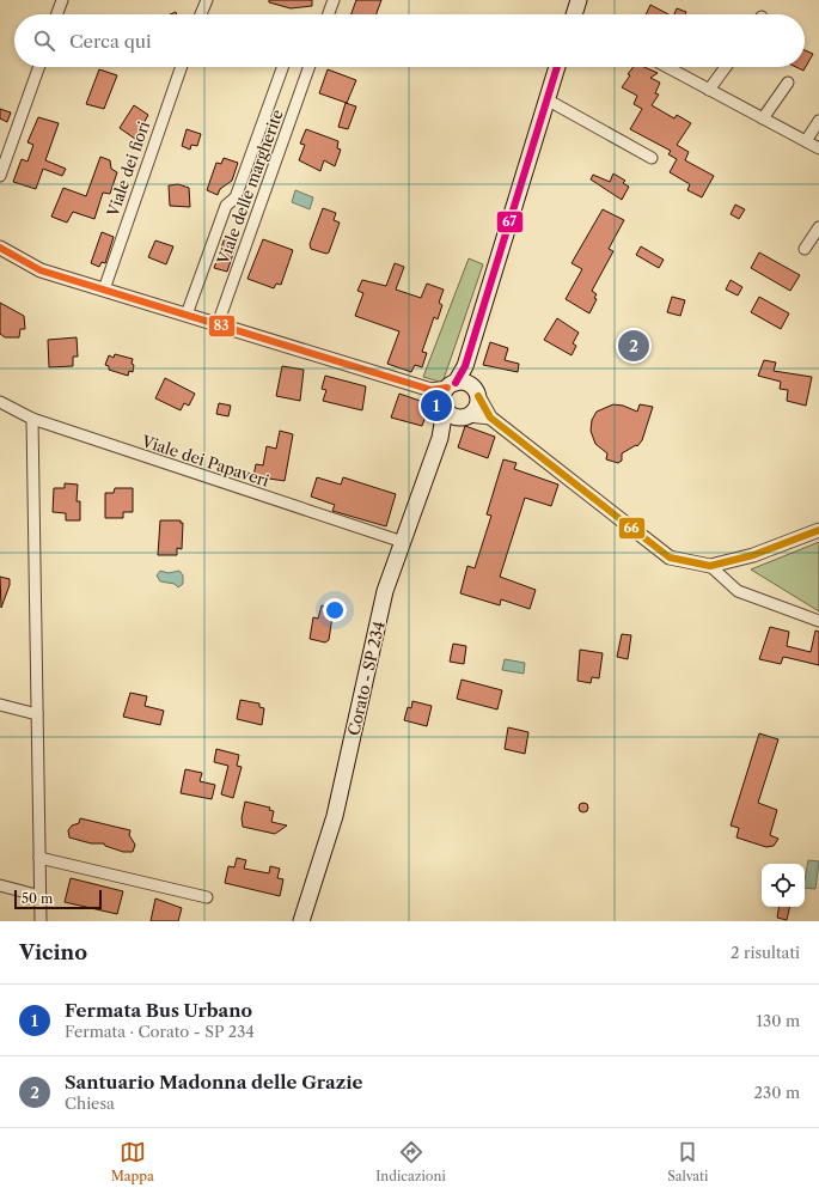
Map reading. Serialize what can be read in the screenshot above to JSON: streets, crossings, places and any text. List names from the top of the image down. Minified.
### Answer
{"streets":{"main road":["Corato - SP 234"],"street":["Viale dei fiori","Viale delle margherite","Viale dei Papaveri"]},"crossings":[["Viale dei Papaveri","Corato - SP 234"]],"lines":["transit line 67","transit line 83","transit line 66"],"scale_bar":"50 m","page":{"search":"Cerca qui","pins":["2","1"],"scale":"50 m","heading":["Vicino","2 risultati"],"list":[{"mark":"1","name":"Fermata Bus Urbano","note":"Fermata · Corato - SP 234","value":"130 m"},{"mark":"2","name":"Santuario Madonna delle Grazie","note":"Chiesa","value":"230 m"}],"nav":["Mappa","Indicazioni","Salvati"]}}
